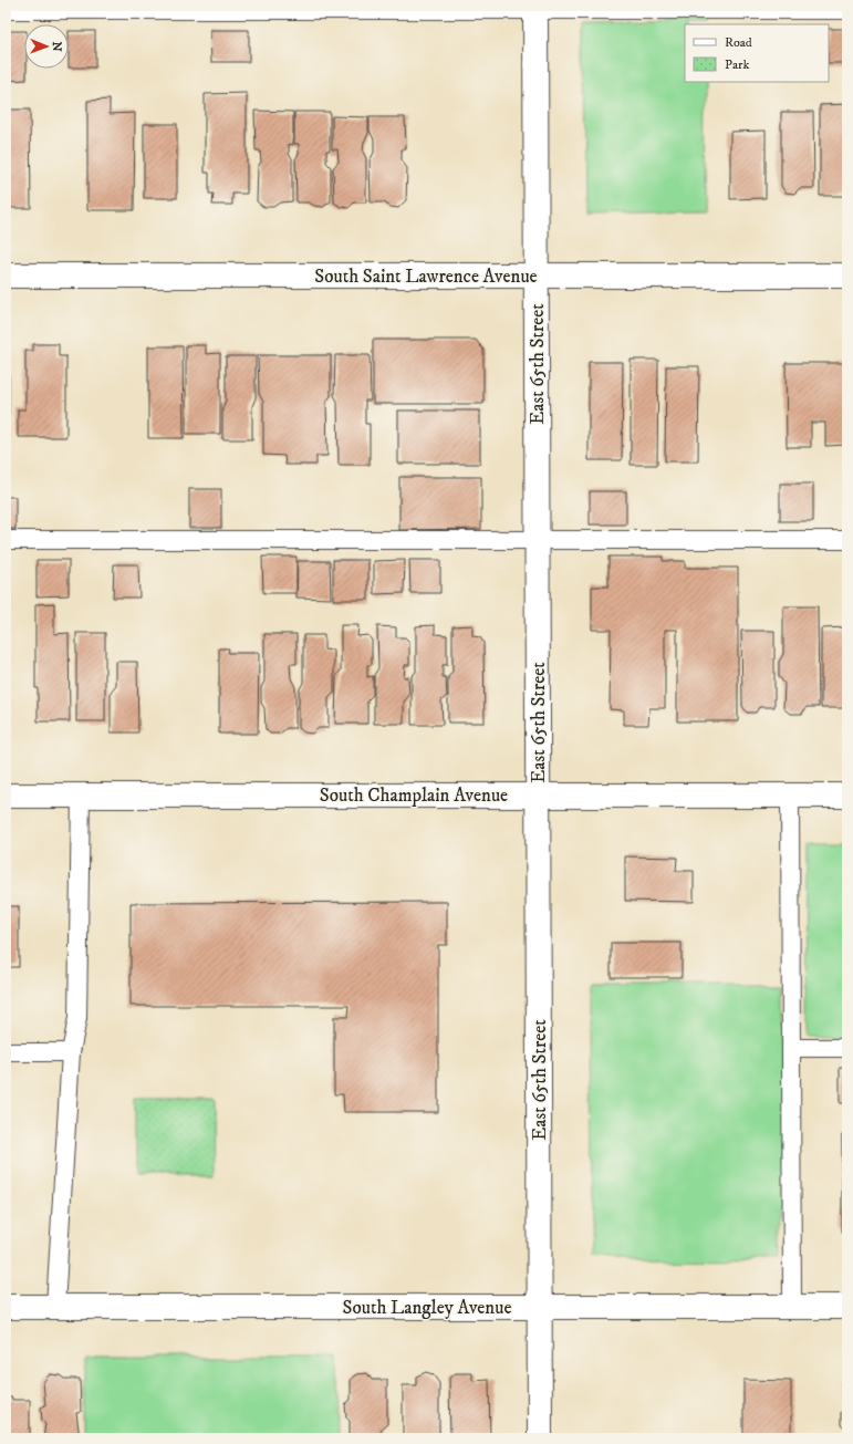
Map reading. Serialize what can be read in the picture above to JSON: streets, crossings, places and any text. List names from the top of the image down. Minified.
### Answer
{"streets":{"street":["South Saint Lawrence Avenue","East 65th Street","South Champlain Avenue","South Langley Avenue"]},"crossings":[["South Saint Lawrence Avenue","East 65th Street"],["East 65th Street","South Champlain Avenue"],["East 65th Street","South Langley Avenue"]],"legend":["Road","Park"],"north":"right"}
